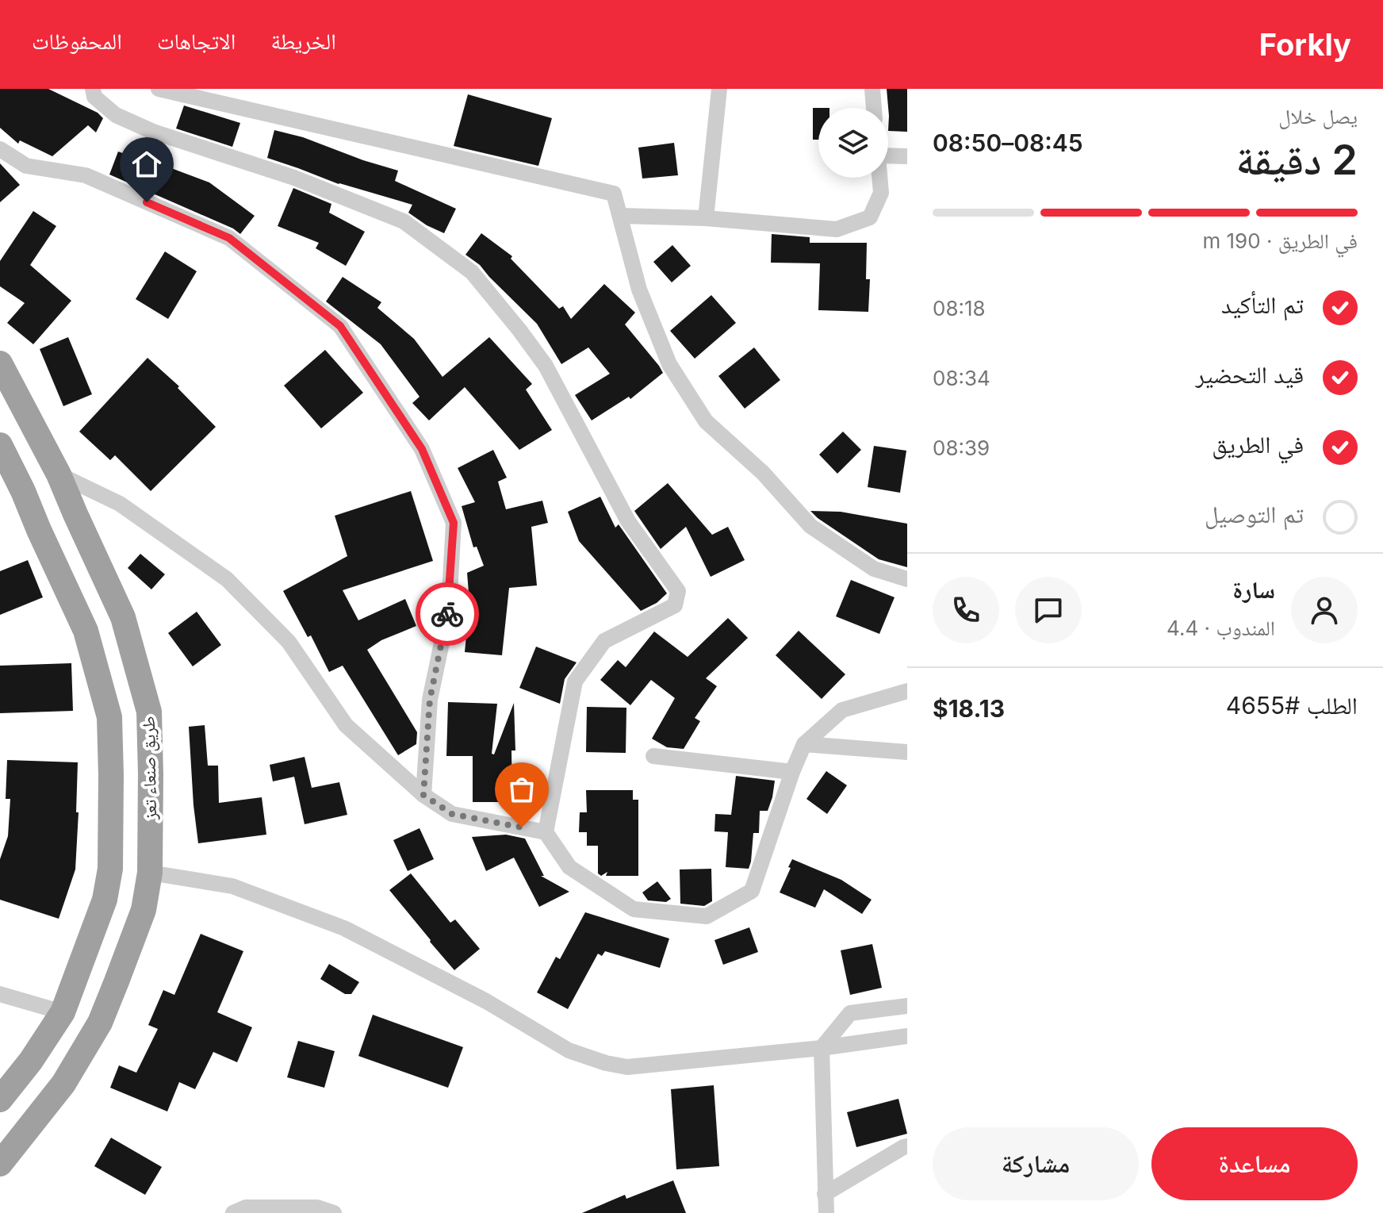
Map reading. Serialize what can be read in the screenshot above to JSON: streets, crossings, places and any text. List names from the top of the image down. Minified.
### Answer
{"streets":{"highway":["طريق صنعاء تعز"]},"page":{"header":"Forkly","nav":["الخريطة","الاتجاهات","المحفوظات"],"heading":["2 دقيقة","يصل خلال","08:45–08:50"],"panel":["سارة","المندوب · 4.4","الطلب #4655","$18.13"],"bar":"في الطريق · 190 m","list":[["تم التأكيد","08:18"],["قيد التحضير","08:34"],["في الطريق","08:39"],"تم التوصيل"],"buttons":["مساعدة","مشاركة"]}}
